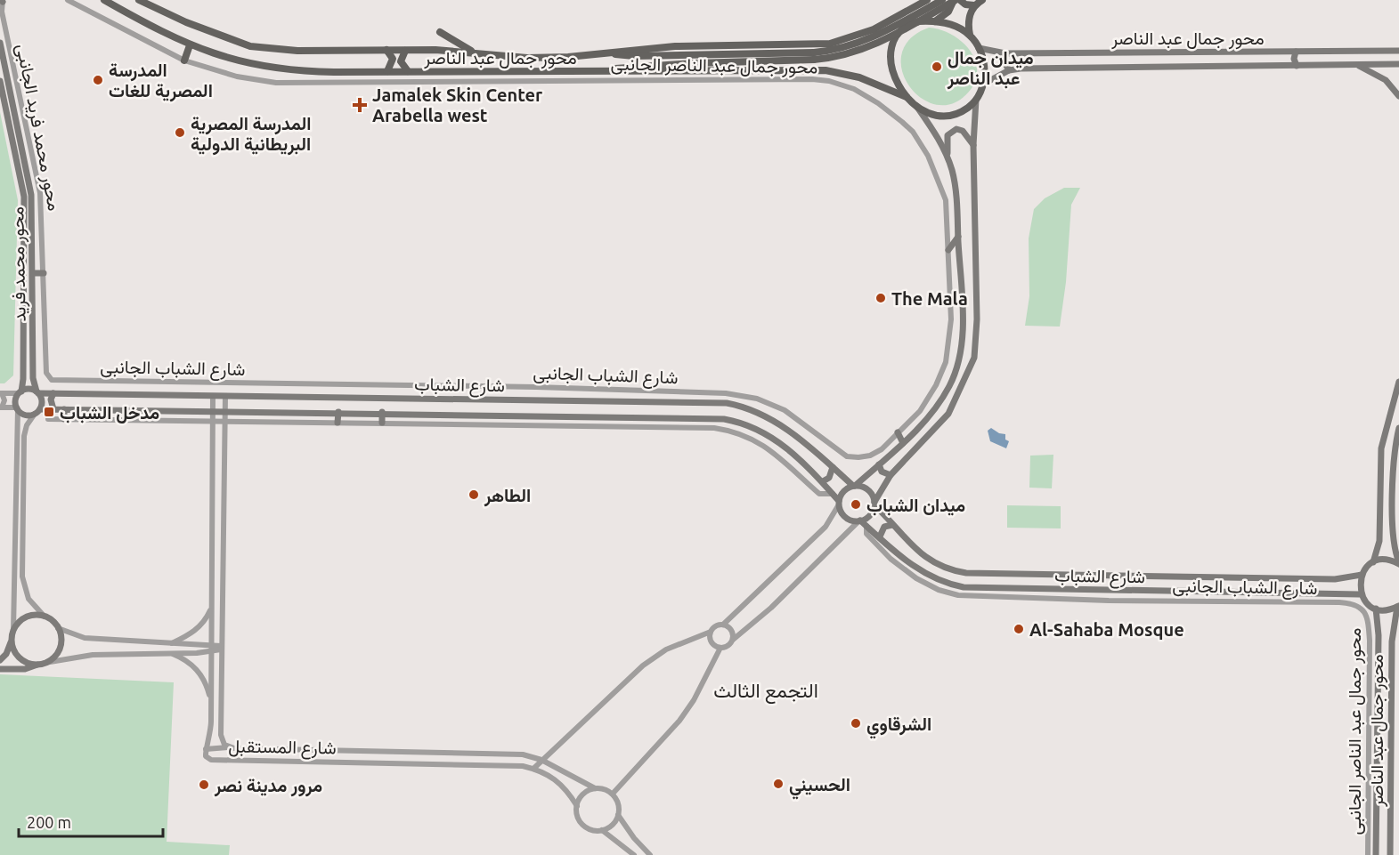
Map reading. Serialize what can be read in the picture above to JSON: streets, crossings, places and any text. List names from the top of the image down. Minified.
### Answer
{"streets":{"main road":["محور جمال عبد الناصر","محور محمد فريد","شارع الشباب"],"street":["محور جمال عبد الناصر الجانبى","محور محمد فريد الجانبى","شارع الشباب الجانبى","شارع المستقبل"]},"crossings":[["محور جمال عبد الناصر","محور جمال عبد الناصر الجانبى"],["محور جمال عبد الناصر الجانبى","شارع الشباب الجانبى"],["محور محمد فريد الجانبى","شارع الشباب الجانبى"],["محور محمد فريد","شارع الشباب"],["شارع الشباب الجانبى","شارع الشباب"],["شارع الشباب","شارع المستقبل"]],"districts":["التجمع الثالث"],"places":{"other":["ميدان جمال عبد الناصر","المدرسة المصرية للغات","المدرسة المصرية البريطانية الدولية","The Mala","الطاهر","ميدان الشباب","Al-Sahaba Mosque","الشرقاوي","الحسيني","مرور مدينة نصر"],"health":["Jamalek Skin Center Arabella west"],"transit":["مدخل الشباب"]},"scale_bar":"200 m"}
